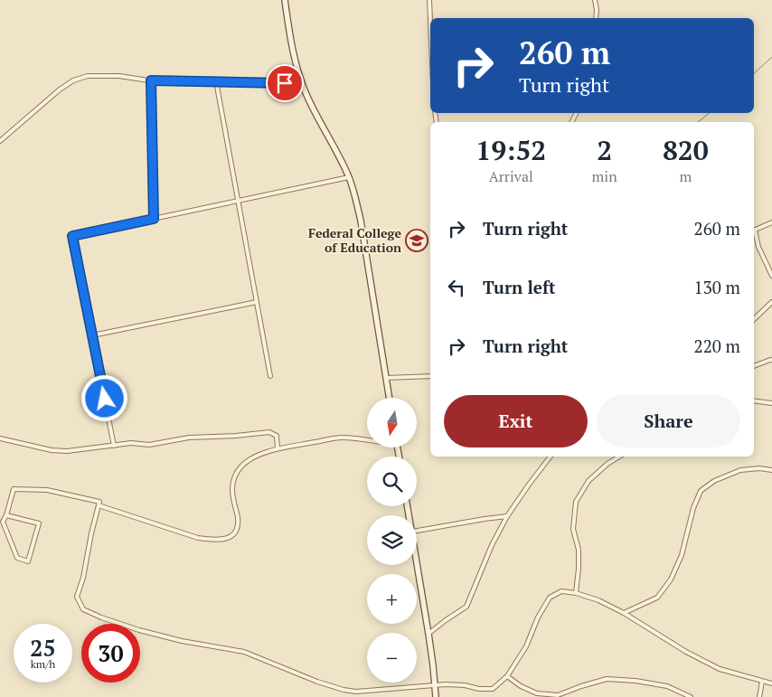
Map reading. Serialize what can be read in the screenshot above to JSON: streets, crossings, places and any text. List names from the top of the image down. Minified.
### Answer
{"places":{"school or university":["Federal College of Education"]},"north":"bottom","page":{"turn":["260 m","Turn right"],"eta":["19:52","Arrival","2","min","820","m"],"list":[{"name":"Turn right","value":"260 m"},{"name":"Turn left","value":"130 m"},{"name":"Turn right","value":"220 m"}],"buttons":["Exit","Share"],"map_buttons":["+","−"],"speed":"25 km/h","limit":"30"}}
